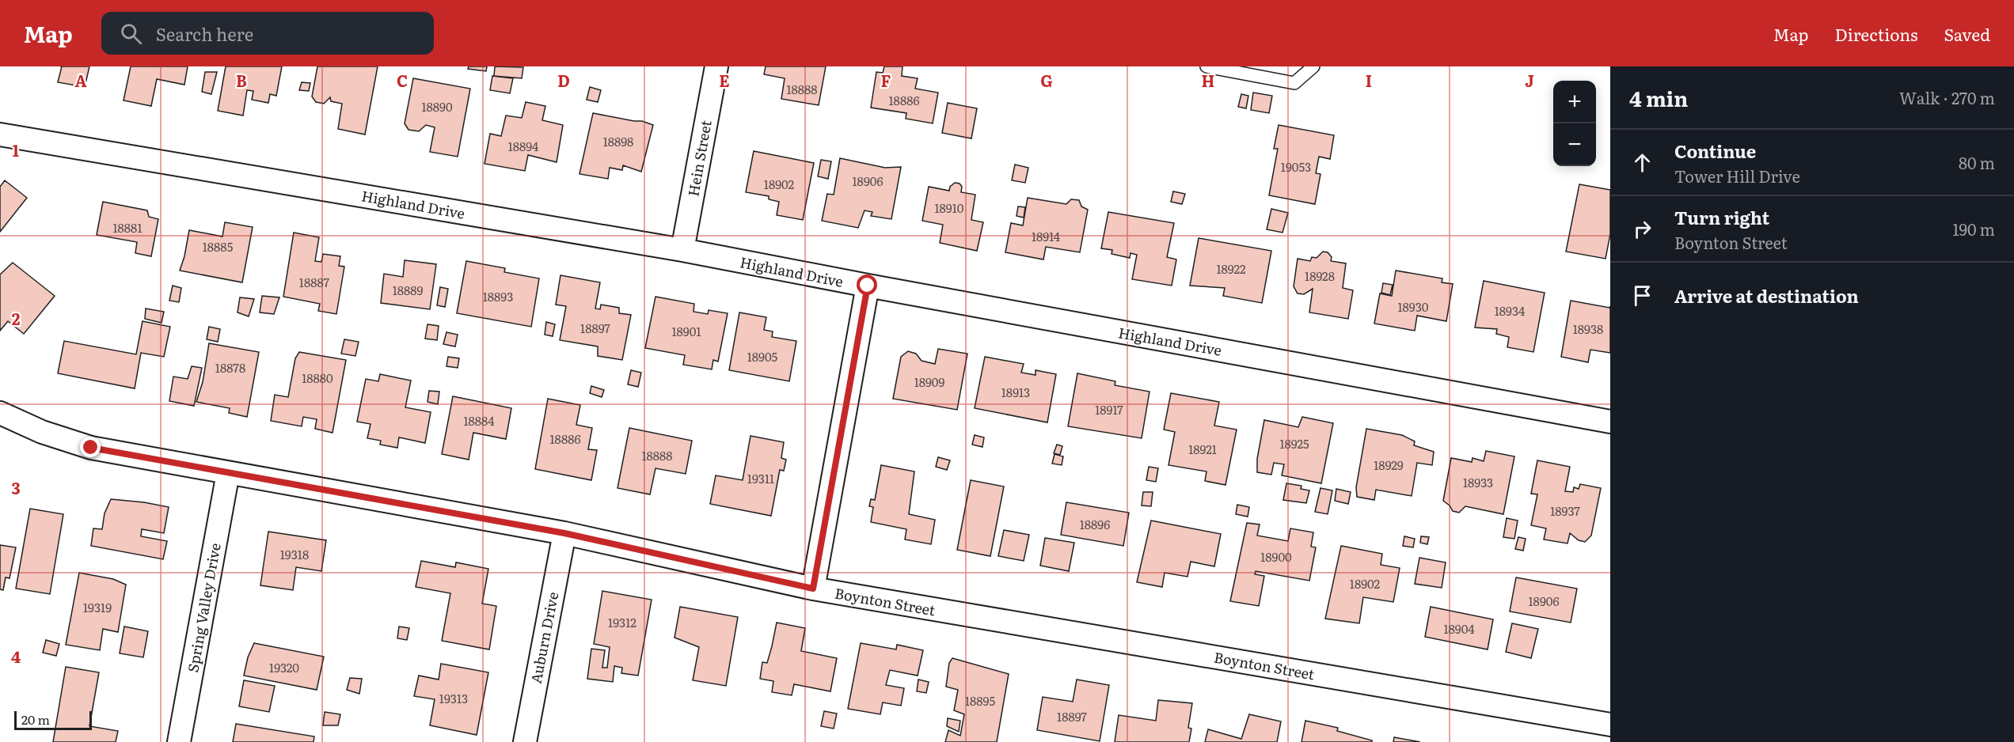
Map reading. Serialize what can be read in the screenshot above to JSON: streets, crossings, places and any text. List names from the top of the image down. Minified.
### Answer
{"streets":{"street":["Hein Street","Highland Drive","Boynton Street","Spring Valley Drive","Auburn Drive"]},"crossings":[["Hein Street","Highland Drive"],["Boynton Street","Spring Valley Drive"],["Boynton Street","Auburn Drive"]],"house_numbers":["18888","18886","18890","18898","18894","19053","18906","18902","18910","18881","18914","18885","18922","18928","18887","18889","18893","18930","18934","18897","18938","18901","18905","18878","18880","18909","18913","18917","18884","18886","18925","18921","18888","18929","19311","18933","18937","18896","19318","18900","18902","18906","19319","19312","18904","19320","19313","18895","18897"],"scale_bar":"20 m","page":{"header":"Map","search":"Search here","nav":["Map","Directions","Saved"],"heading":["4 min","Walk · 270 m"],"map_buttons":["+","−"],"list":[["Continue","Tower Hill Drive","80 m"],["Turn right","Boynton Street","190 m"],"Arrive at destination"],"scale":"20 m"},"grid":{"columns":["A","B","C","D","E","F","G","H","I","J"],"rows":["1","2","3","4"]}}
